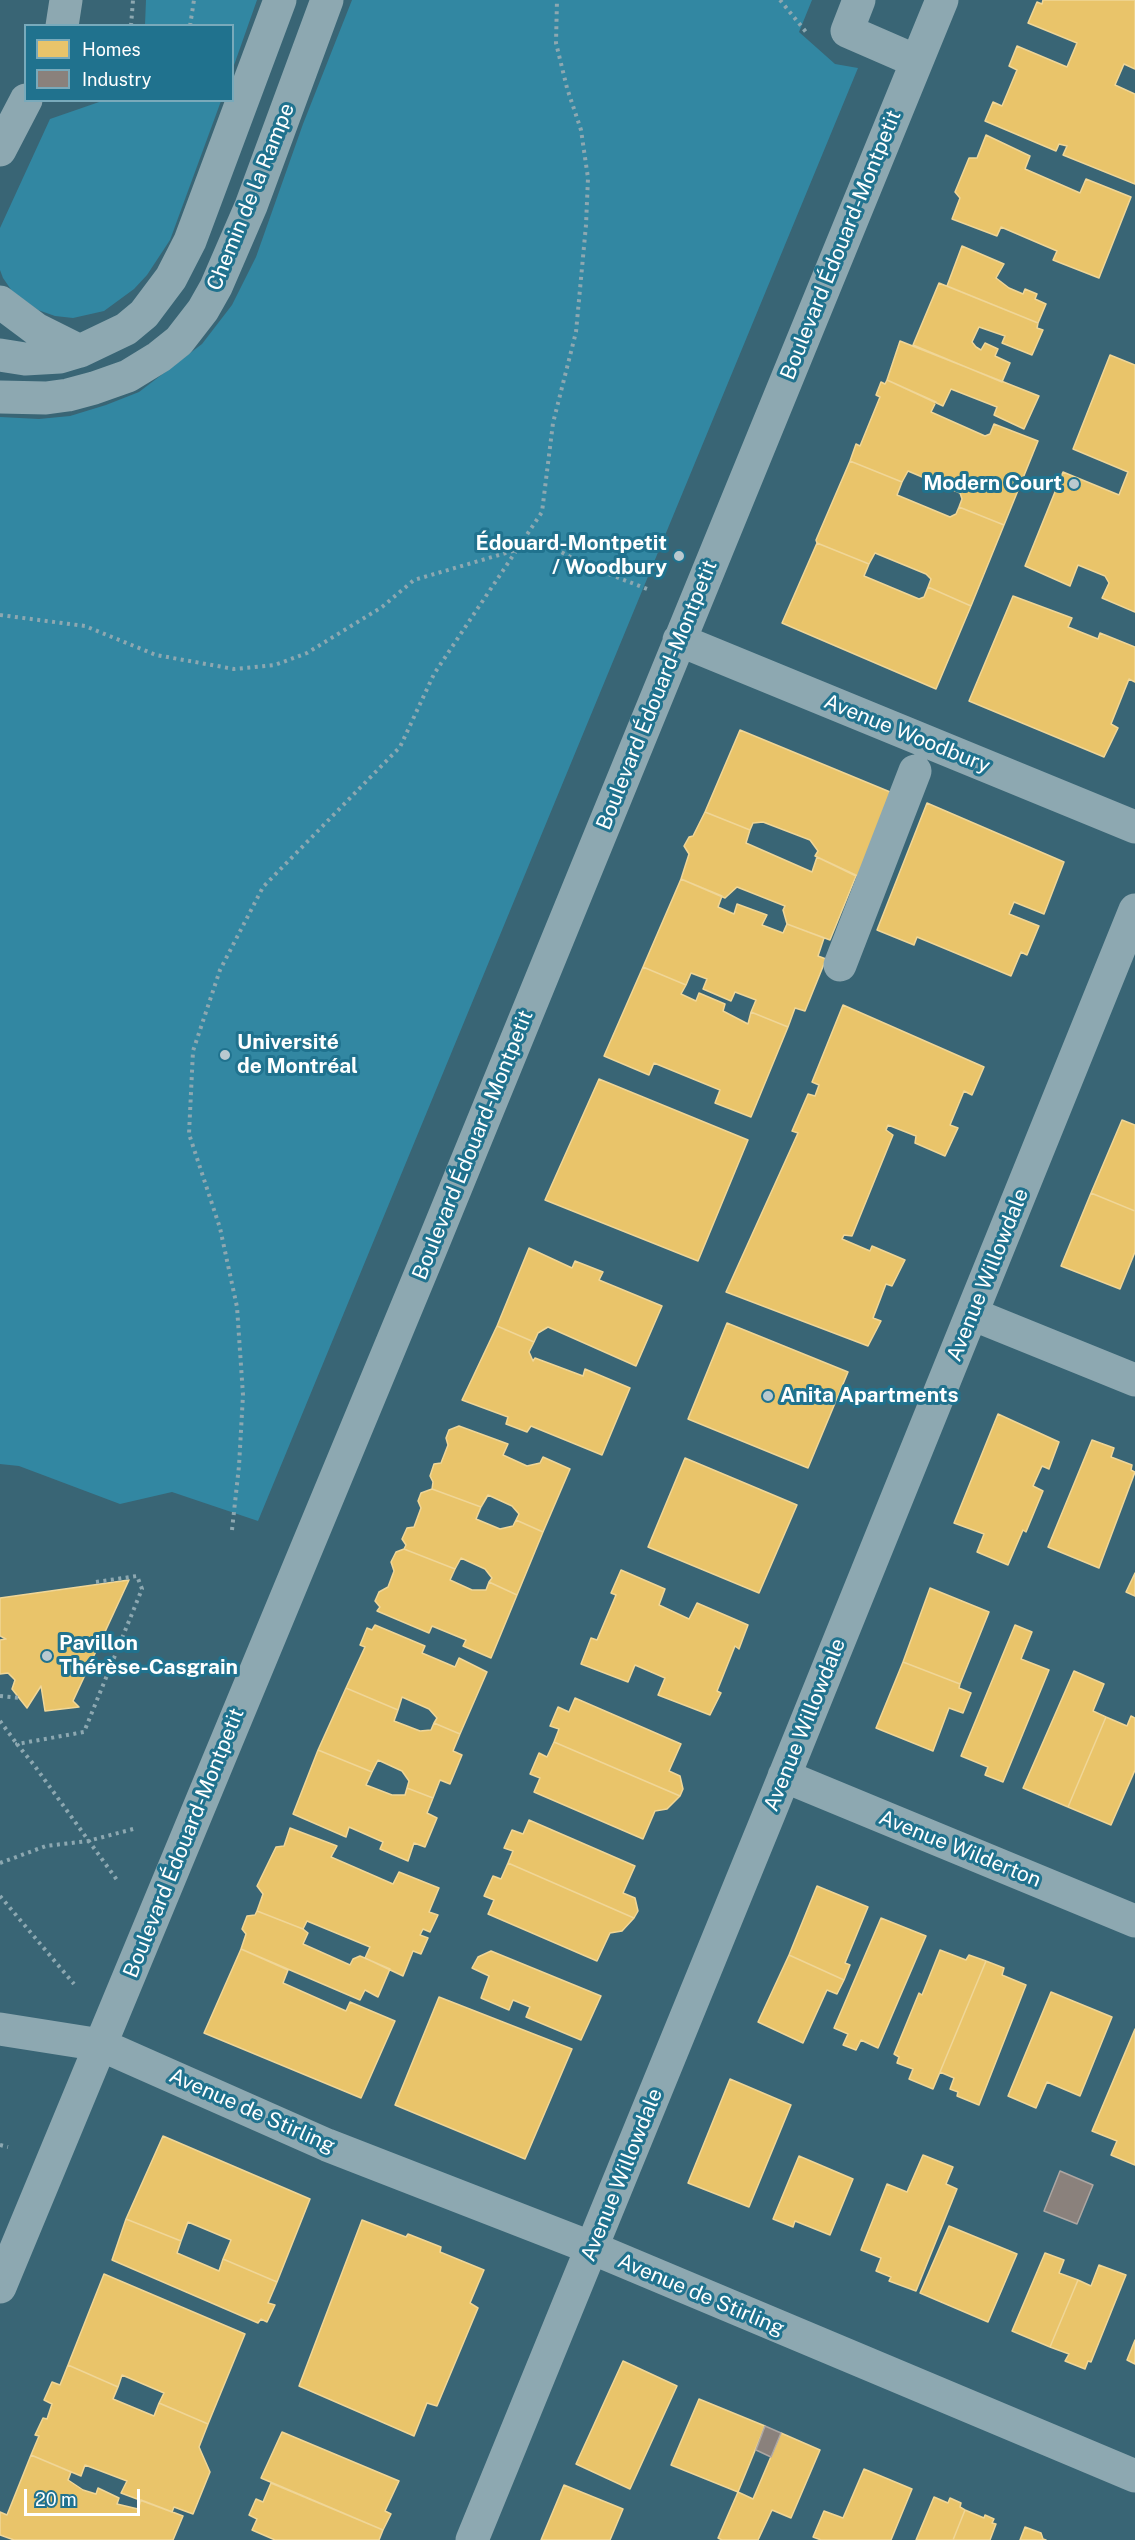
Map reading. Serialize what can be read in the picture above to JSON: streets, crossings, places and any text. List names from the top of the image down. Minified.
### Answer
{"streets":{"street":["Chemin de la Rampe","Boulevard Édouard-Montpetit","Avenue Woodbury","Avenue Willowdale","Avenue Wilderton","Avenue de Stirling"]},"crossings":[["Boulevard Édouard-Montpetit","Avenue Woodbury"],["Boulevard Édouard-Montpetit","Avenue de Stirling"],["Avenue Willowdale","Avenue Wilderton"],["Avenue Willowdale","Avenue de Stirling"]],"places":["Modern Court","Édouard-Montpetit / Woodbury","Université de Montréal","Anita Apartments","Pavillon Thérèse-Casgrain"],"legend":["Homes","Industry"],"scale_bar":"20 m"}
